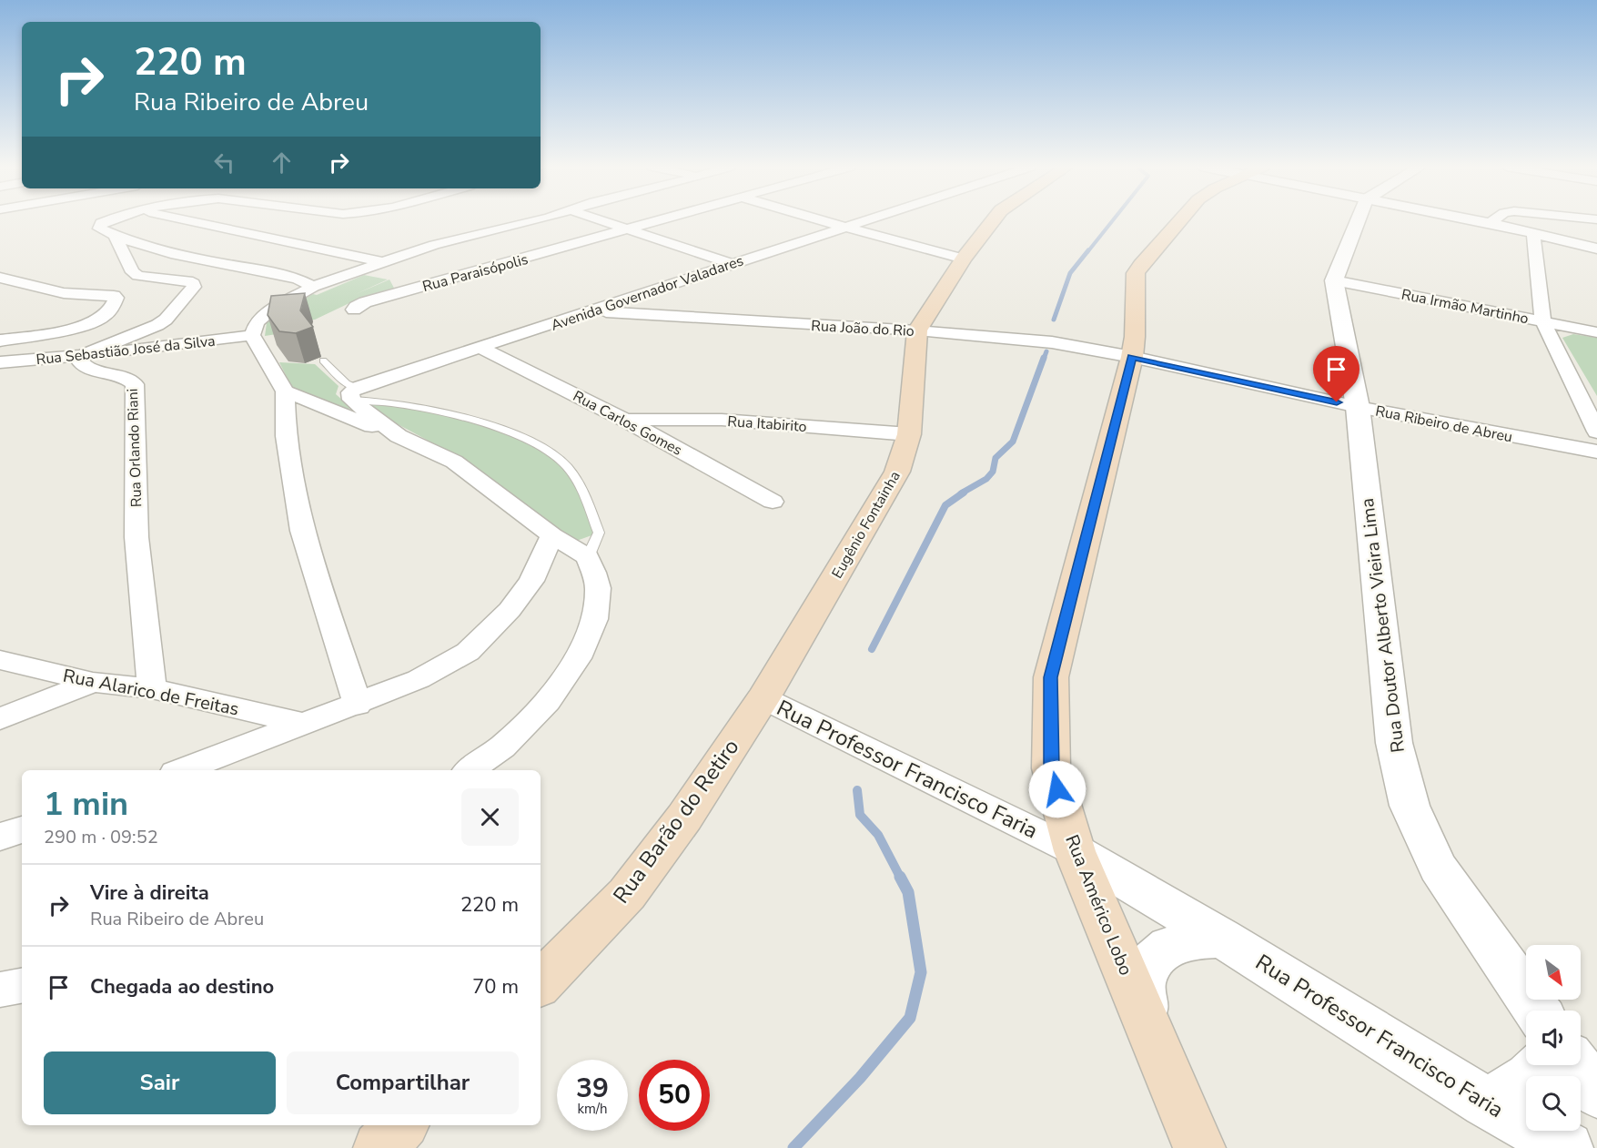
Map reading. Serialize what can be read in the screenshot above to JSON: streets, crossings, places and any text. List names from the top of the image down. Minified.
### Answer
{"streets":{"main road":["Eugênio Fontainha","Rua Barão do Retiro","Rua Américo Lobo"],"street":["Rua Paraisópolis","Avenida Governador Valadares","Rua Irmão Martinho","Rua João do Rio","Rua Sebastião José da Silva","Rua Carlos Gomes","Rua Itabirito","Rua Ribeiro de Abreu","Rua Orlando Riani","Rua Doutor Alberto Vieira Lima","Rua Alarico de Freitas","Rua Professor Francisco Faria"]},"crossings":[["Avenida Governador Valadares","Rua João do Rio"],["Avenida Governador Valadares","Rua Carlos Gomes"],["Rua Irmão Martinho","Rua Doutor Alberto Vieira Lima"],["Rua João do Rio","Rua Ribeiro de Abreu"],["Rua João do Rio","Eugênio Fontainha"],["Rua João do Rio","Rua Américo Lobo"],["Rua Sebastião José da Silva","Rua Orlando Riani"],["Rua Carlos Gomes","Rua Itabirito"],["Rua Itabirito","Eugênio Fontainha"],["Rua Ribeiro de Abreu","Rua Doutor Alberto Vieira Lima"],["Rua Ribeiro de Abreu","Rua Américo Lobo"],["Rua Orlando Riani","Rua Alarico de Freitas"],["Eugênio Fontainha","Rua Professor Francisco Faria"],["Eugênio Fontainha","Rua Barão do Retiro"],["Rua Professor Francisco Faria","Rua Barão do Retiro"],["Rua Professor Francisco Faria","Rua Américo Lobo"]],"north":"bottom right","page":{"turn":["220 m","Rua Ribeiro de Abreu"],"heading":["1 min","290 m · 09:52"],"list":[{"name":"Vire à direita","note":"Rua Ribeiro de Abreu","value":"220 m"},{"name":"Chegada ao destino","value":"70 m"}],"buttons":["Sair","Compartilhar"],"speed":"39 km/h","limit":"50"}}
